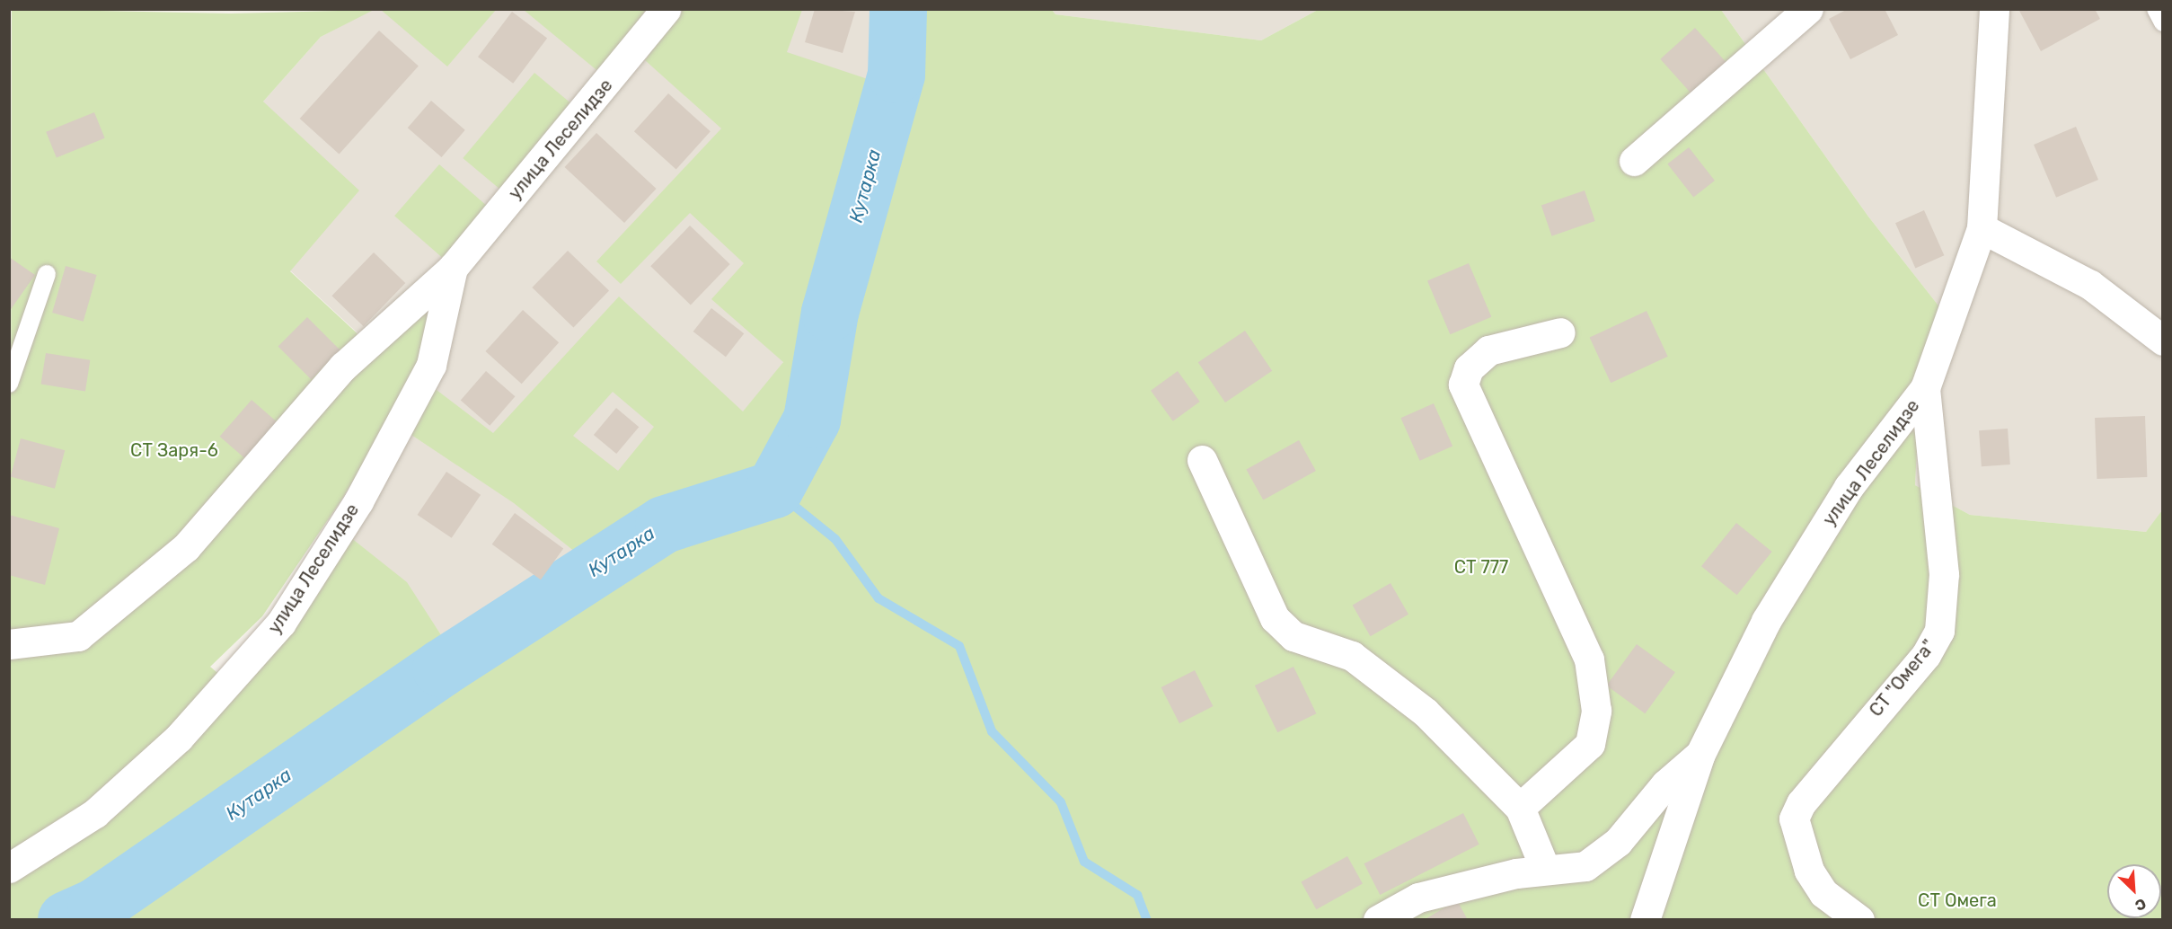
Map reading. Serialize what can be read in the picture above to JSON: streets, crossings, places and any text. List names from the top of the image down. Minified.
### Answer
{"streets":{"street":["улица Леселидзе","СТ \"Омега\""]},"crossings":[["улица Леселидзе","СТ \"Омега\""]],"water":["Кутарка"],"parks":["СТ Заря-6","СТ 777","СТ Омега"],"north":"bottom right"}
